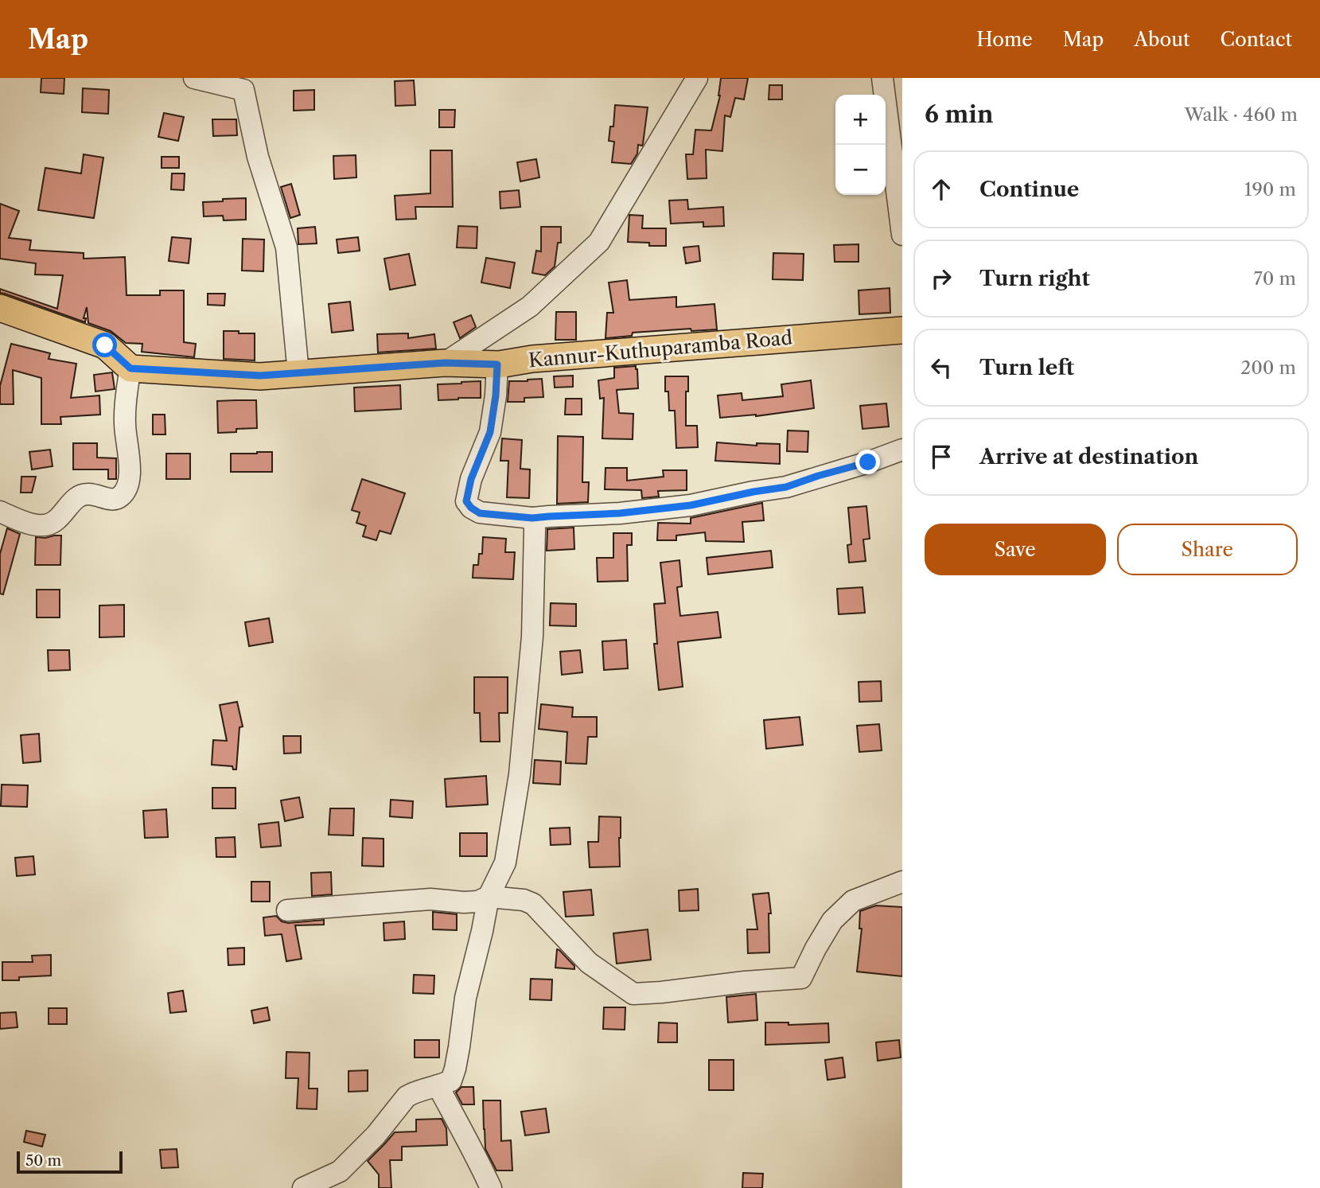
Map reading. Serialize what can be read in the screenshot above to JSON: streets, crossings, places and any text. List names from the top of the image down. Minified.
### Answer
{"streets":{"main road":["Kannur-Kuthuparamba Road"]},"scale_bar":"50 m","page":{"header":"Map","nav":["Home","Map","About","Contact"],"heading":["6 min","Walk · 460 m"],"map_buttons":["+","−"],"list":[["Continue","190 m"],["Turn right","70 m"],["Turn left","200 m"],"Arrive at destination"],"buttons":["Save","Share"],"scale":"50 m"}}
